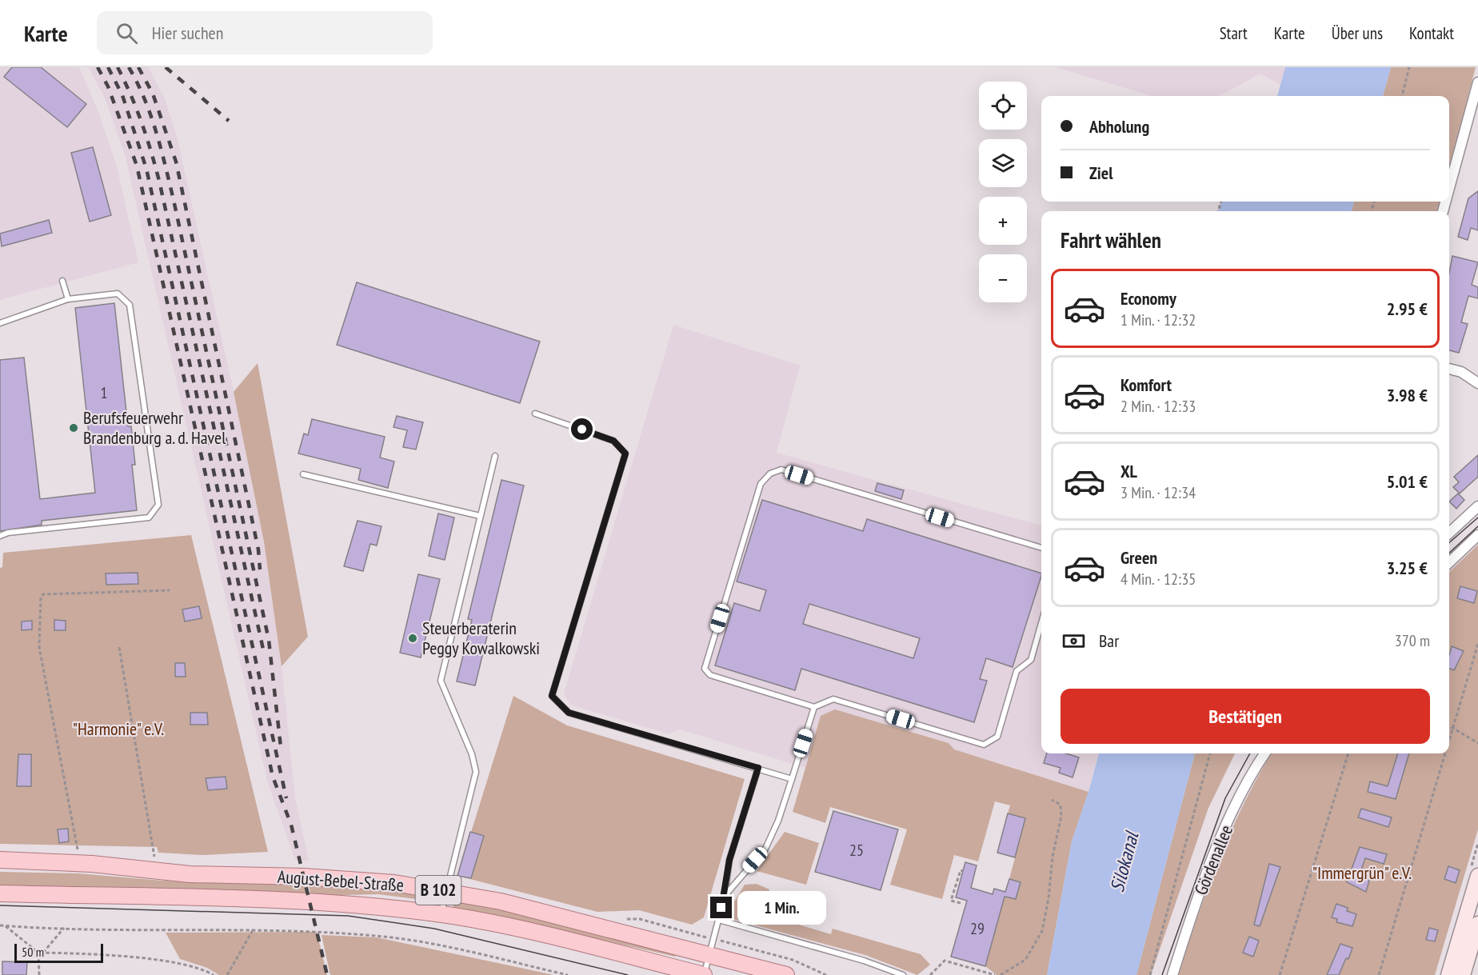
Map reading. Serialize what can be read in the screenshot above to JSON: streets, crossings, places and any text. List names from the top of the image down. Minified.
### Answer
{"streets":{"main road":["August-Bebel-Straße","B 102"],"street":["Gördenallee"]},"water":["Silokanal"],"parks":["\"Harmonie\" e.V.","\"Immergrün\" e.V."],"places":["Berufsfeuerwehr Brandenburg a. d. Havel","Steuerberaterin Peggy Kowalkowski"],"house_numbers":["1","25","29"],"scale_bar":"50 m","page":{"header":"Karte","search":"Hier suchen","nav":["Start","Karte","Über uns","Kontakt"],"map_buttons":["+","−"],"banner":["Abholung","Ziel"],"heading":"Fahrt wählen","list":[{"name":"Economy","note":"1 Min. · 12:32","value":"2.95 €"},{"name":"Komfort","note":"2 Min. · 12:33","value":"3.98 €"},{"name":"XL","note":"3 Min. · 12:34","value":"5.01 €"},{"name":"Green","note":"4 Min. · 12:35","value":"3.25 €"}],"pay":["Bar","370 m"],"buttons":"Bestätigen","bubble":"1 Min.","scale":"50 m"}}
